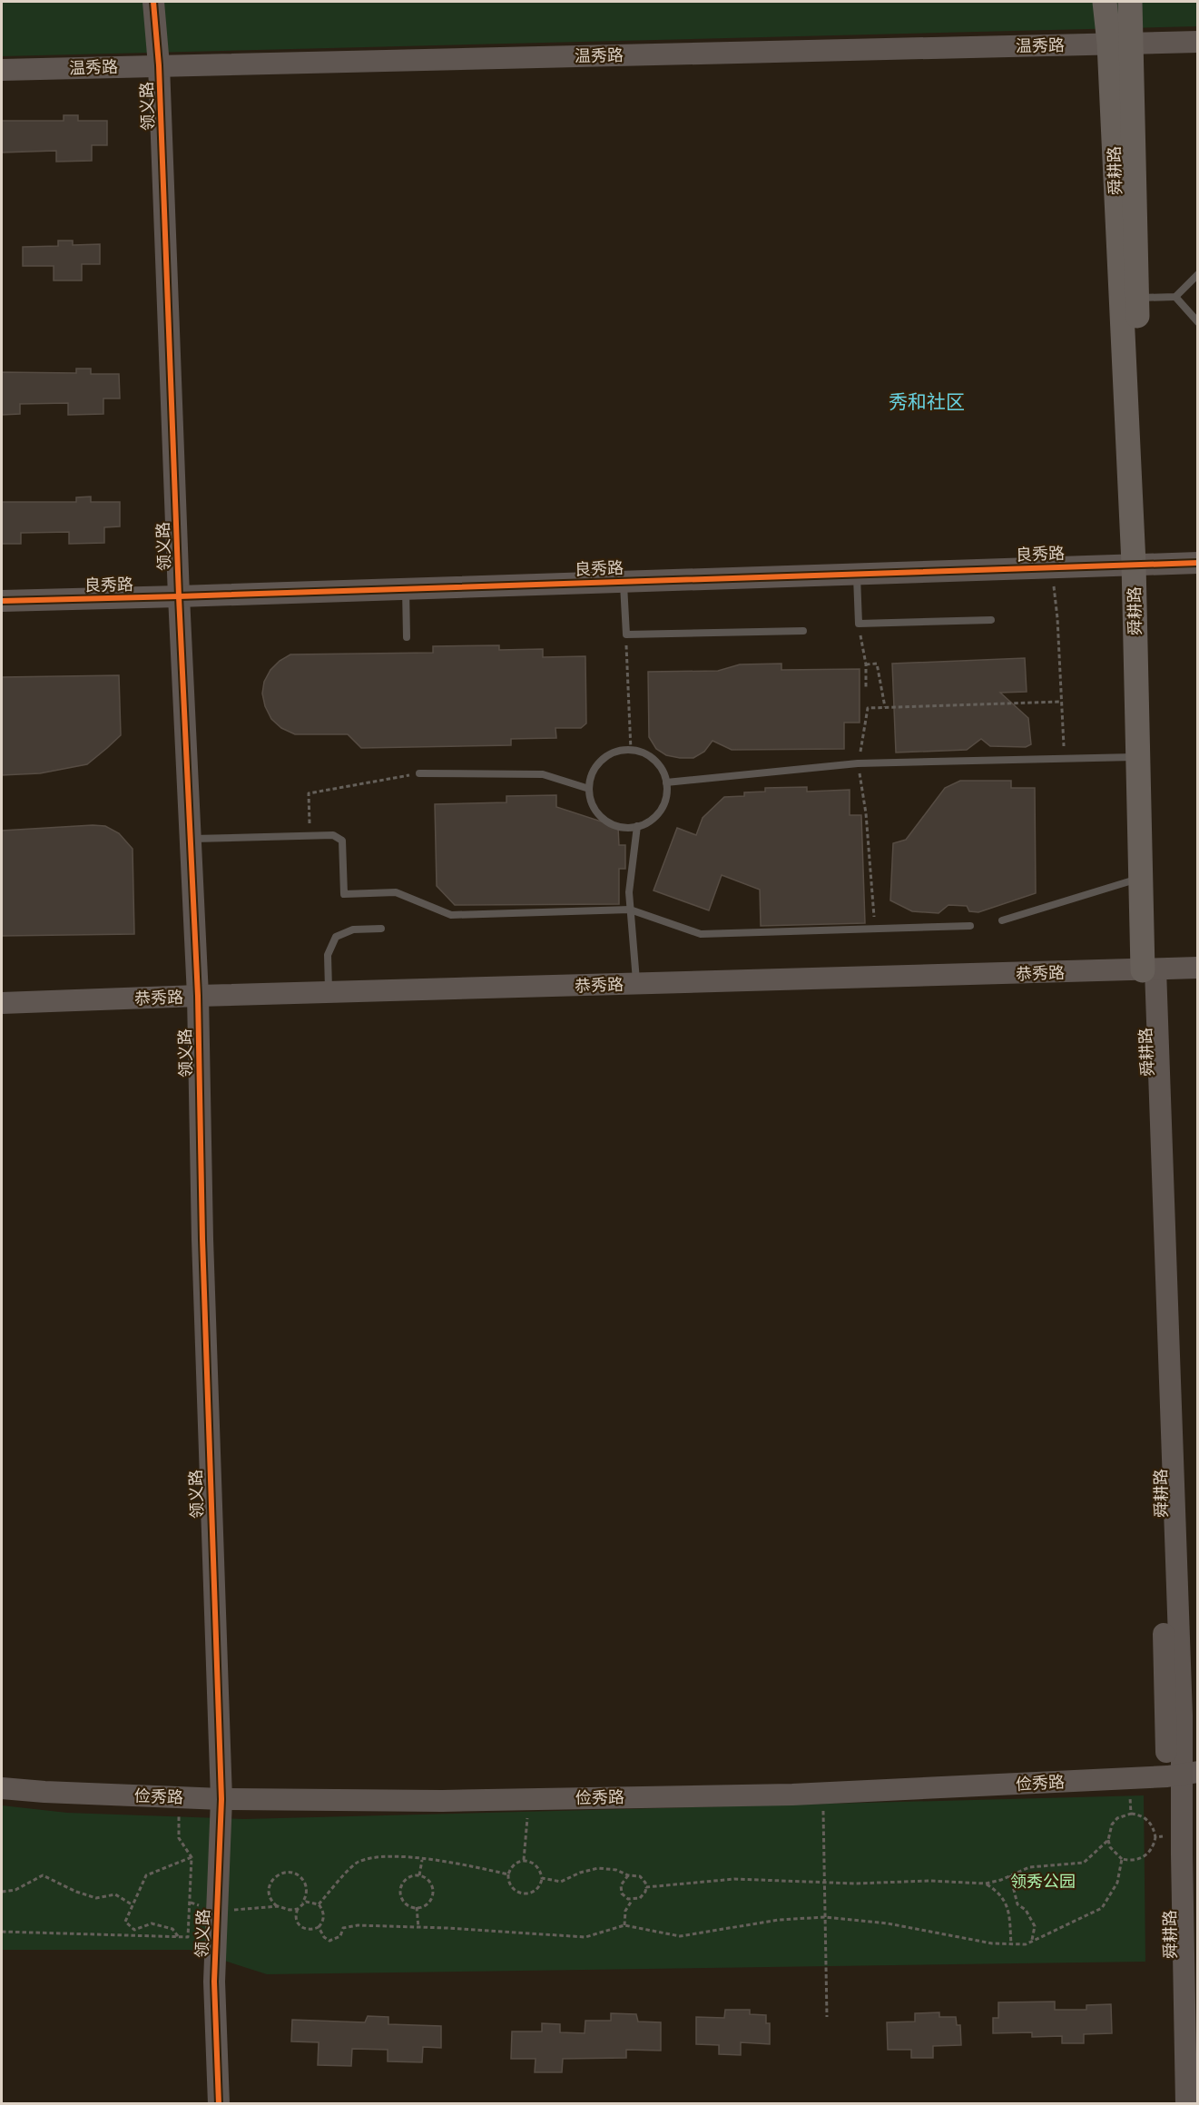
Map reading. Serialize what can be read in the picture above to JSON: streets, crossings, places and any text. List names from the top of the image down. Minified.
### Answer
{"streets":{"main road":["舜耕路"],"street":["温秀路","领义路","良秀路","恭秀路","俭秀路"]},"crossings":[["温秀路","领义路"],["温秀路","舜耕路"],["领义路","良秀路"],["领义路","恭秀路"],["领义路","俭秀路"],["舜耕路","良秀路"],["舜耕路","恭秀路"],["舜耕路","俭秀路"]],"districts":["秀和社区"],"parks":["领秀公园"]}
